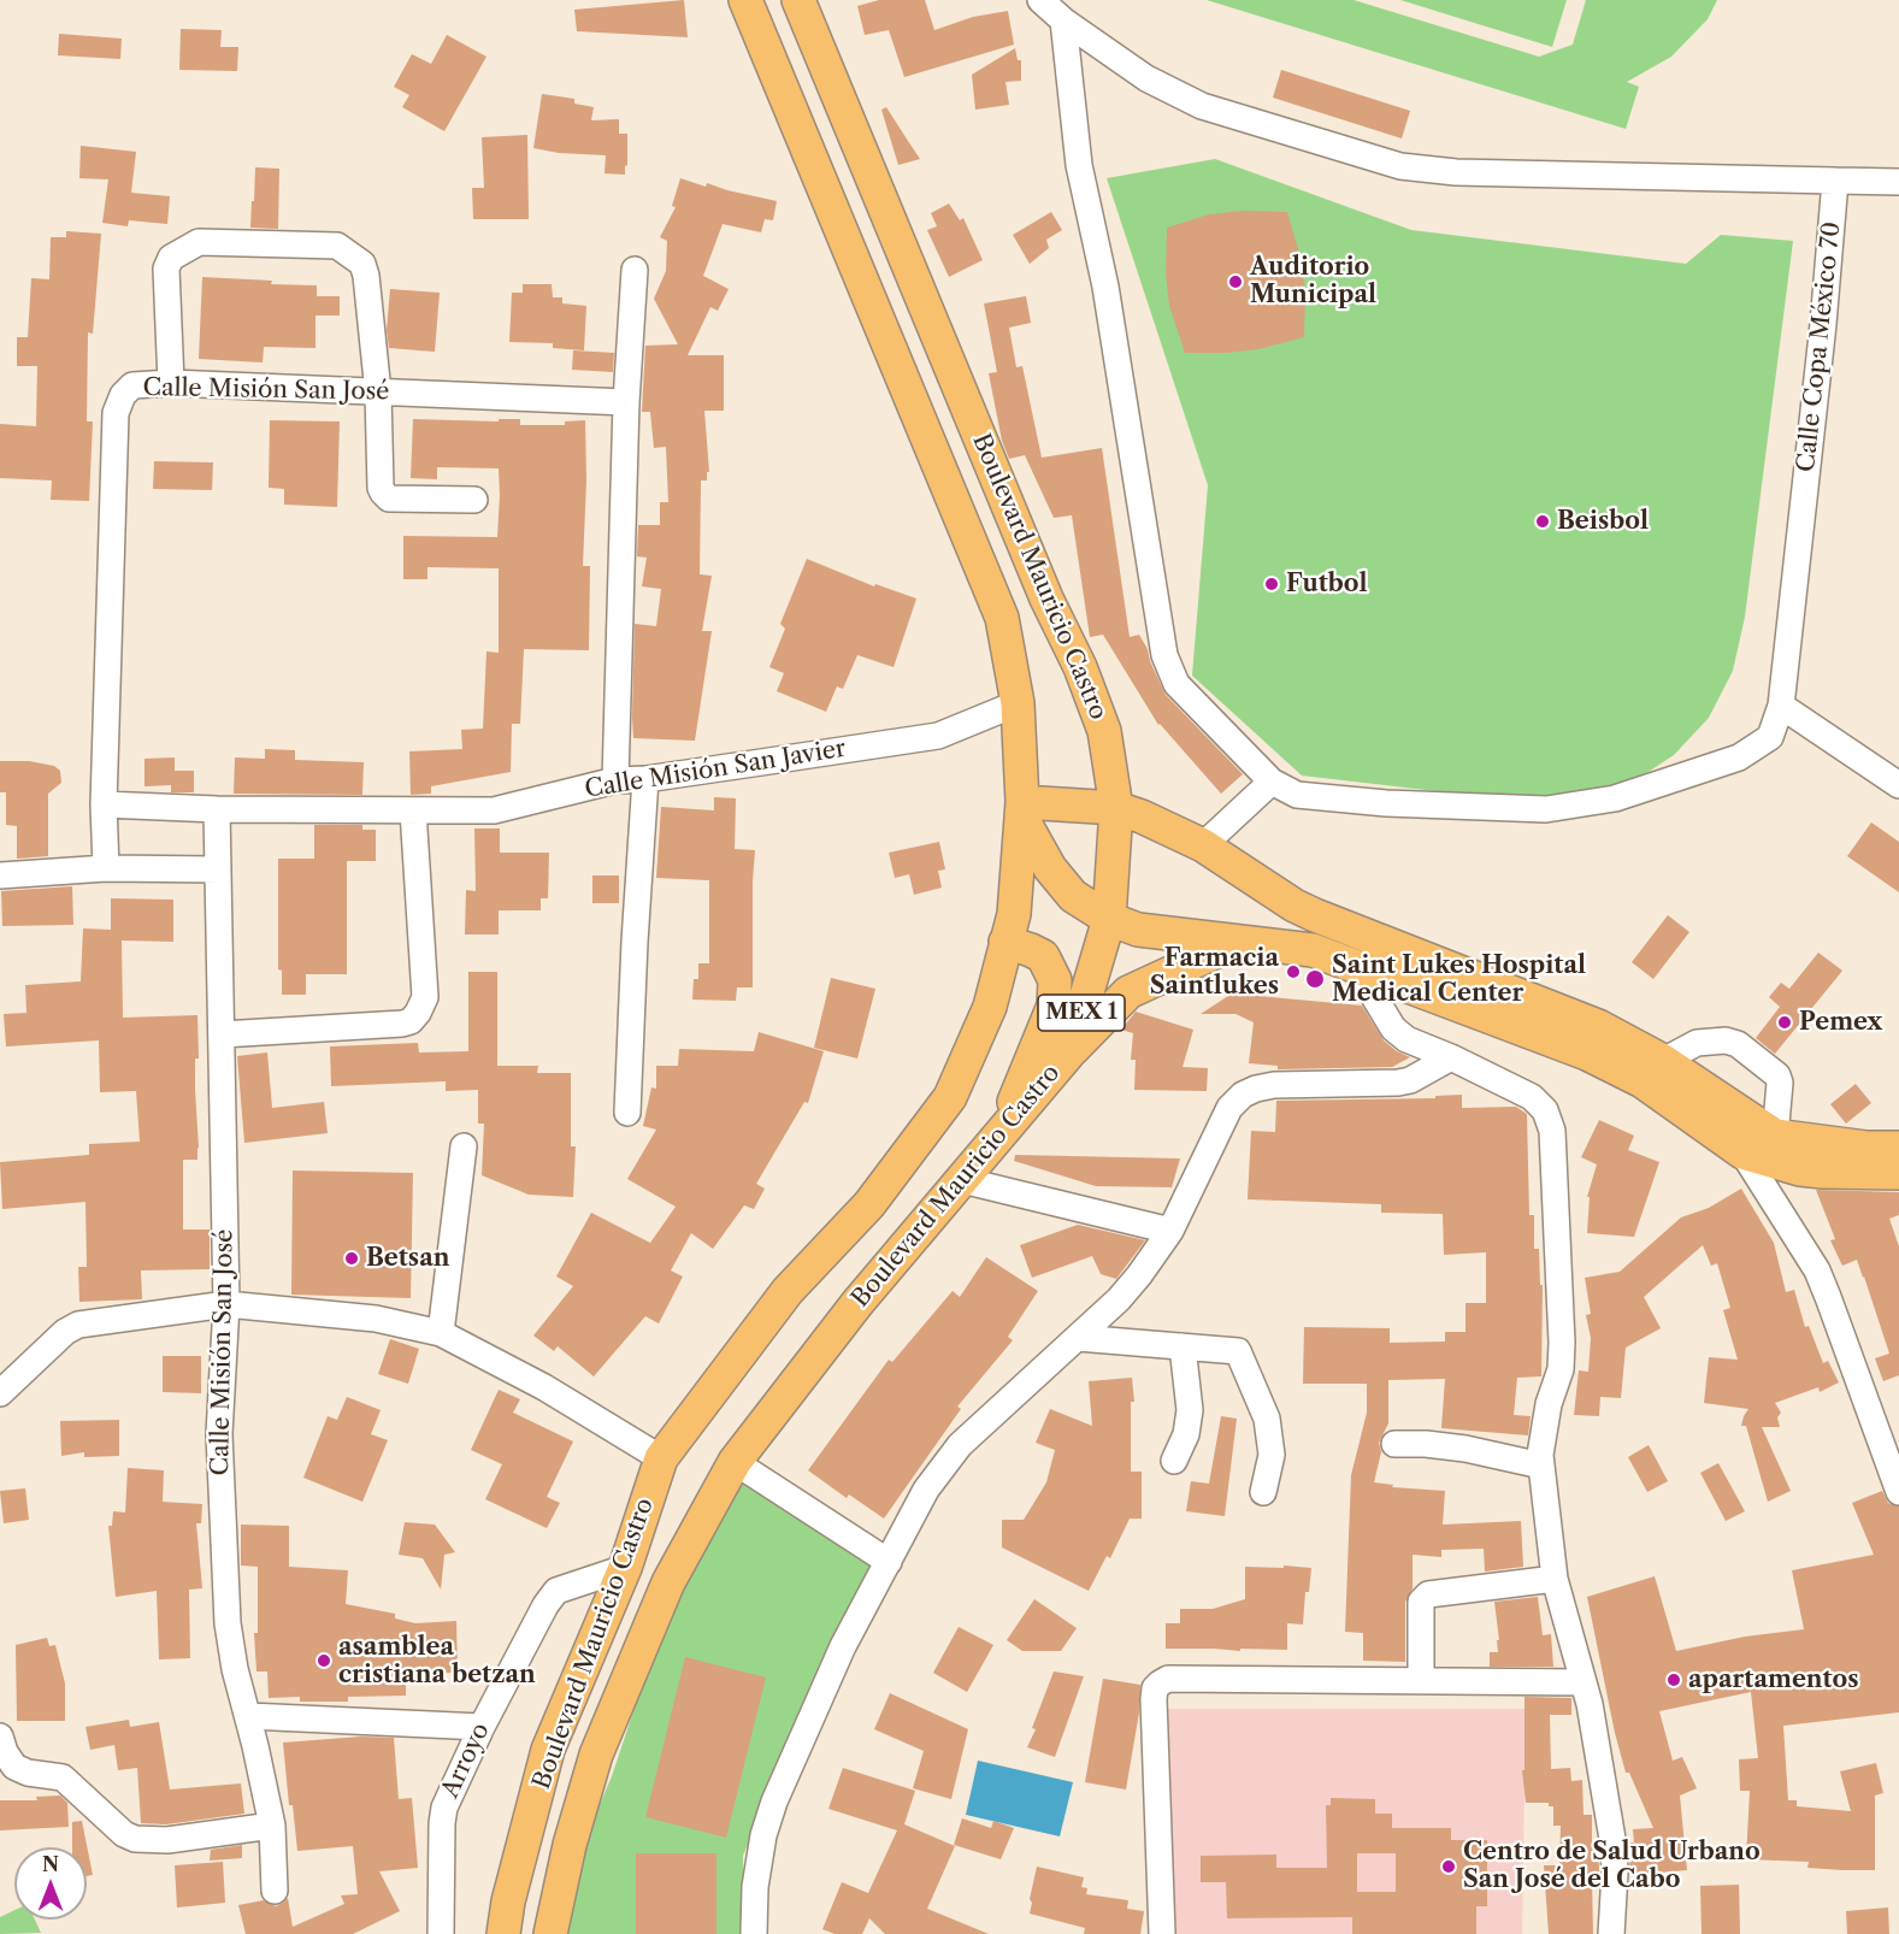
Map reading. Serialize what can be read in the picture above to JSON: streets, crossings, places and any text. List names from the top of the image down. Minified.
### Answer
{"streets":{"main road":["Boulevard Mauricio Castro","MEX 1"],"street":["Calle Copa México 70","Calle Misión San José","Calle Misión San Javier","Arroyo"]},"crossings":[["Calle Misión San José","Calle Misión San Javier"],["Boulevard Mauricio Castro","Calle Misión San Javier"],["Boulevard Mauricio Castro","Arroyo"]],"places":["Auditorio Municipal","Beisbol","Futbol","Farmacia Saintlukes","Saint Lukes Hospital Medical Center","Pemex","Betsan","asamblea cristiana betzan","apartamentos","Centro de Salud Urbano San José del Cabo"],"north":"top"}
